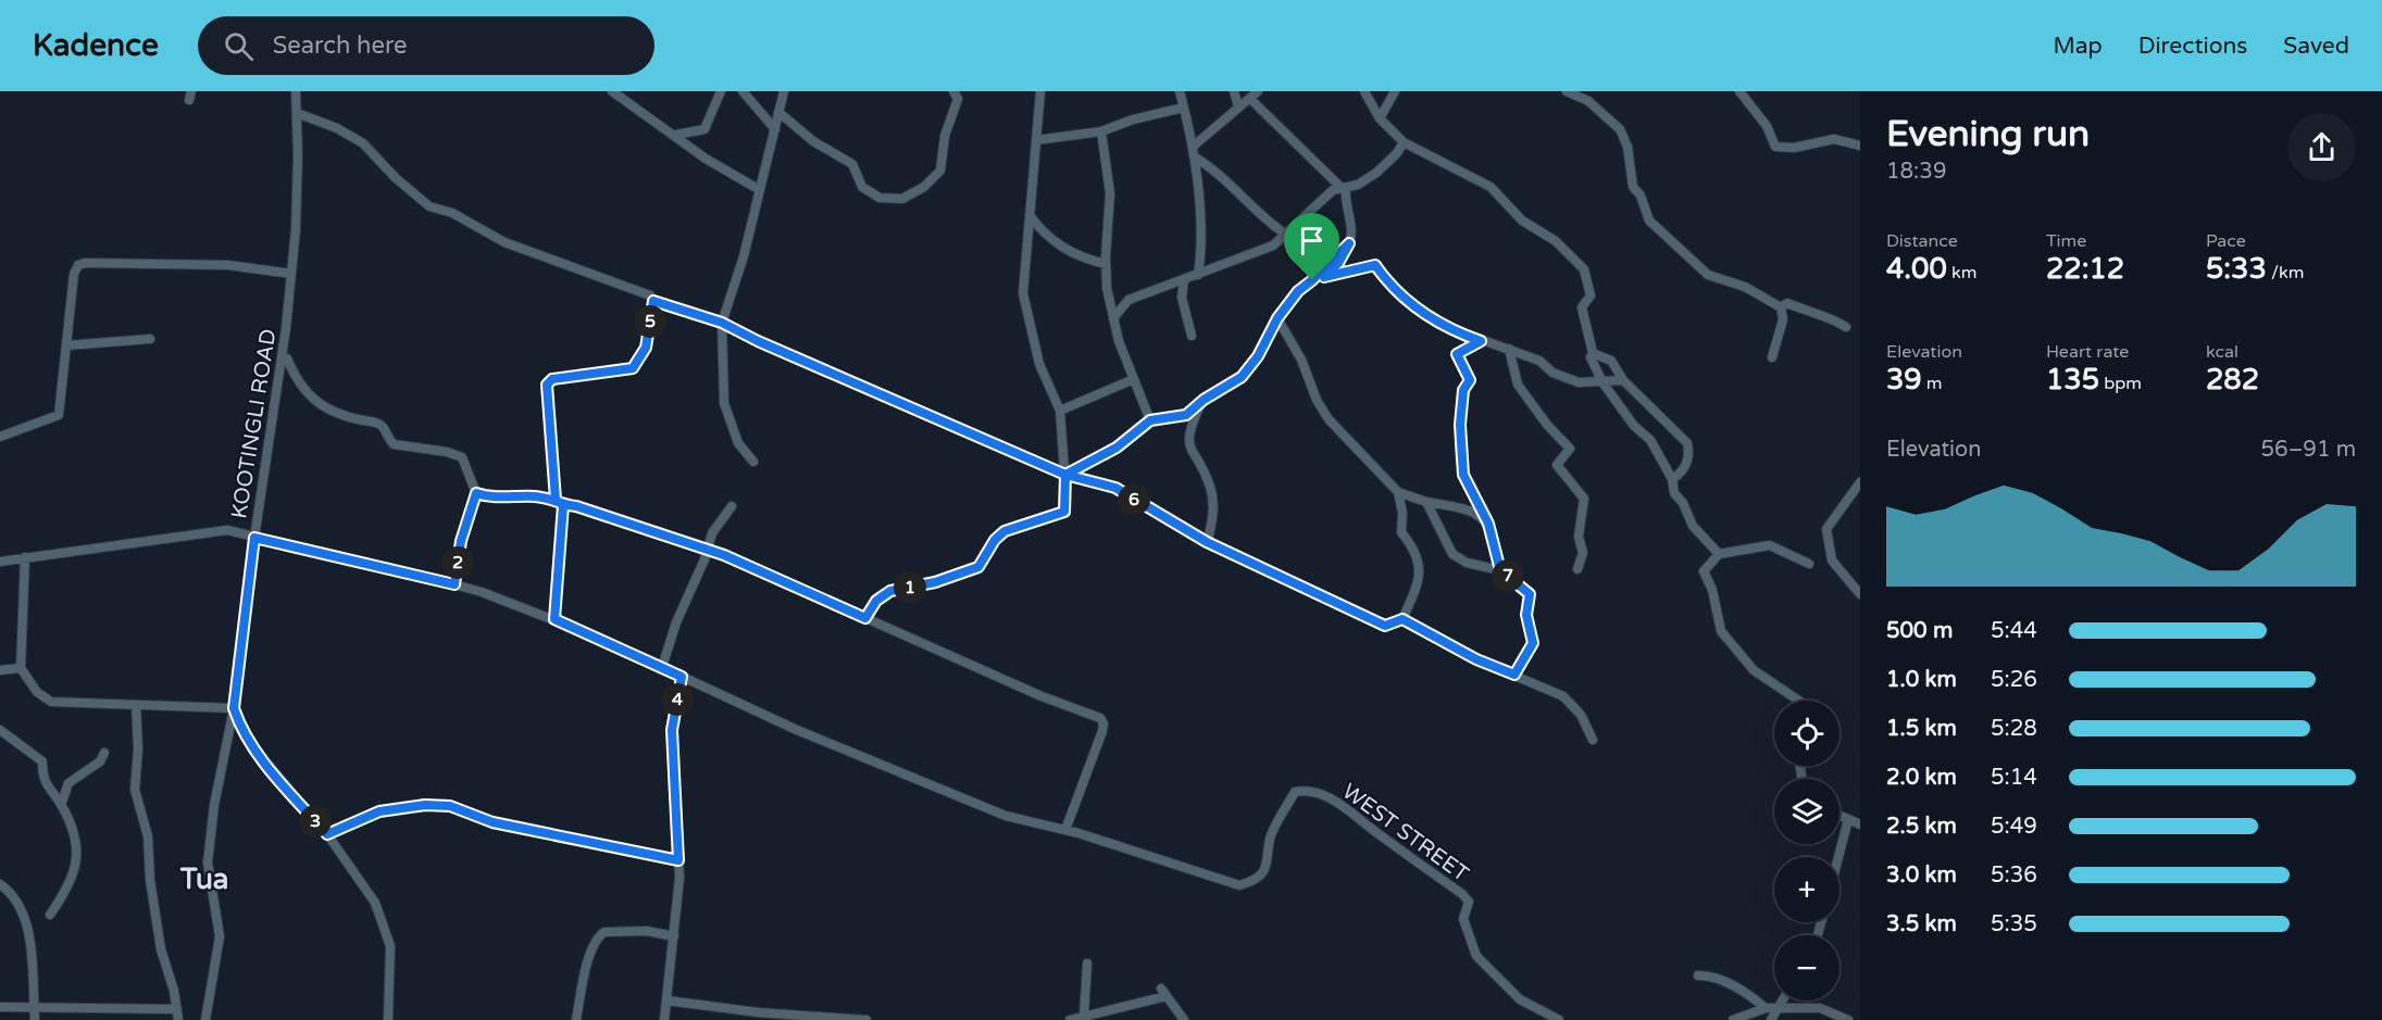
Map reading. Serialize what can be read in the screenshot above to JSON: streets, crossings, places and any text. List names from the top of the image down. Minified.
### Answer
{"streets":{"street":["KOOTINGLI ROAD","WEST STREET"]},"districts":["Tua"],"page":{"header":"Kadence","search":"Search here","nav":["Map","Directions","Saved"],"heading":["Evening run","18:39"],"stats":[["Distance","4.00 km"],["Time","22:12"],["Pace","5:33 /km"],["Elevation","39 m"],["Heart rate","135 bpm"],["kcal","282"]],"pins":["5","6","2","7","1","4","3"],"chart":["Elevation","56–91 m"],"list":[{"name":"500 m","note":"5:44"},{"name":"1.0 km","note":"5:26"},{"name":"1.5 km","note":"5:28"},{"name":"2.0 km","note":"5:14"},{"name":"2.5 km","note":"5:49"},{"name":"3.0 km","note":"5:36"},{"name":"3.5 km","note":"5:35"}],"map_buttons":["+","−"]}}
